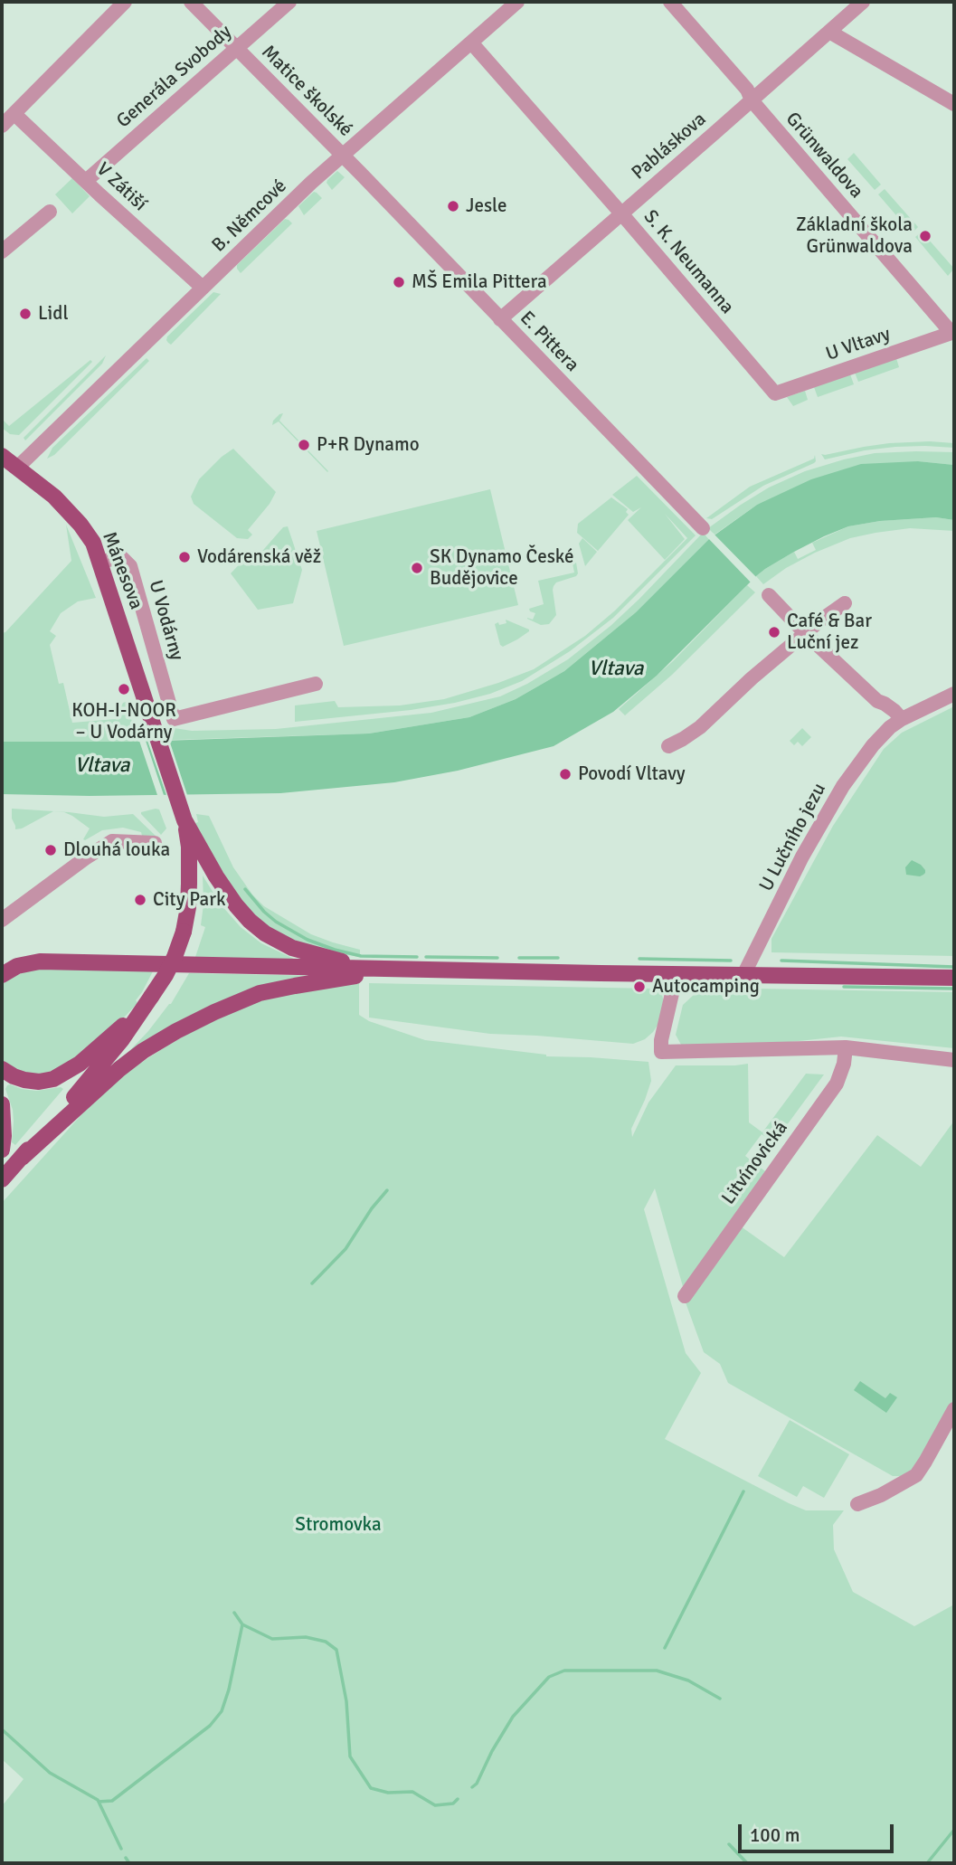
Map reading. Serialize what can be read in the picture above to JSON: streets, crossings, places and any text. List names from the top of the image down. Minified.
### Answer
{"streets":{"main road":["Mánesova"],"street":["Generála Svobody","Matice školské","Pabláskova","Grünwaldova","V Zátiší","B. Němcové","S. K. Neumanna","E. Pittera","U Vltavy","U Vodárny","U Lučního jezu","Litvínovická"]},"crossings":[["Generála Svobody","Matice školské"],["Generála Svobody","V Zátiší"],["Matice školské","B. Němcové"],["Matice školské","E. Pittera"],["Pabláskova","Grünwaldova"],["Pabláskova","S. K. Neumanna"],["Pabláskova","E. Pittera"],["Grünwaldova","U Vltavy"],["V Zátiší","B. Němcové"],["B. Němcové","S. K. Neumanna"],["B. Němcové","E. Pittera"],["B. Němcové","Mánesova"],["S. K. Neumanna","U Vltavy"],["Mánesova","U Vodárny"]],"water":["Vltava"],"parks":["Stromovka"],"places":["Jesle","Základní škola Grünwaldova","MŠ Emila Pittera","Lidl","P+R Dynamo","Vodárenská věž","SK Dynamo České Budějovice","Café & Bar Luční jez","KOH-I-NOOR – U Vodárny","Povodí Vltavy","Dlouhá louka","City Park","Autocamping"],"scale_bar":"100 m"}
